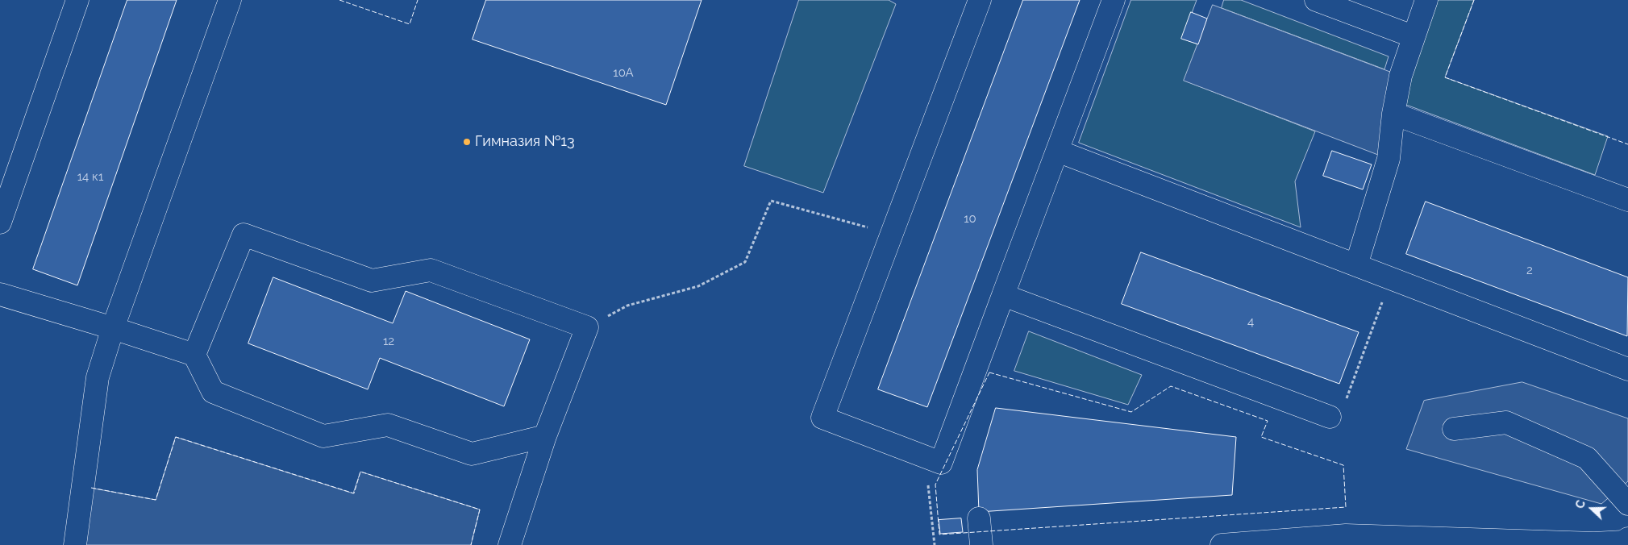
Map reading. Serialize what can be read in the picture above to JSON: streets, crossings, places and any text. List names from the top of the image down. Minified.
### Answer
{"places":["Гимназия №13"],"house_numbers":["10А","14 к1","10","2","4","12"],"north":"left"}
